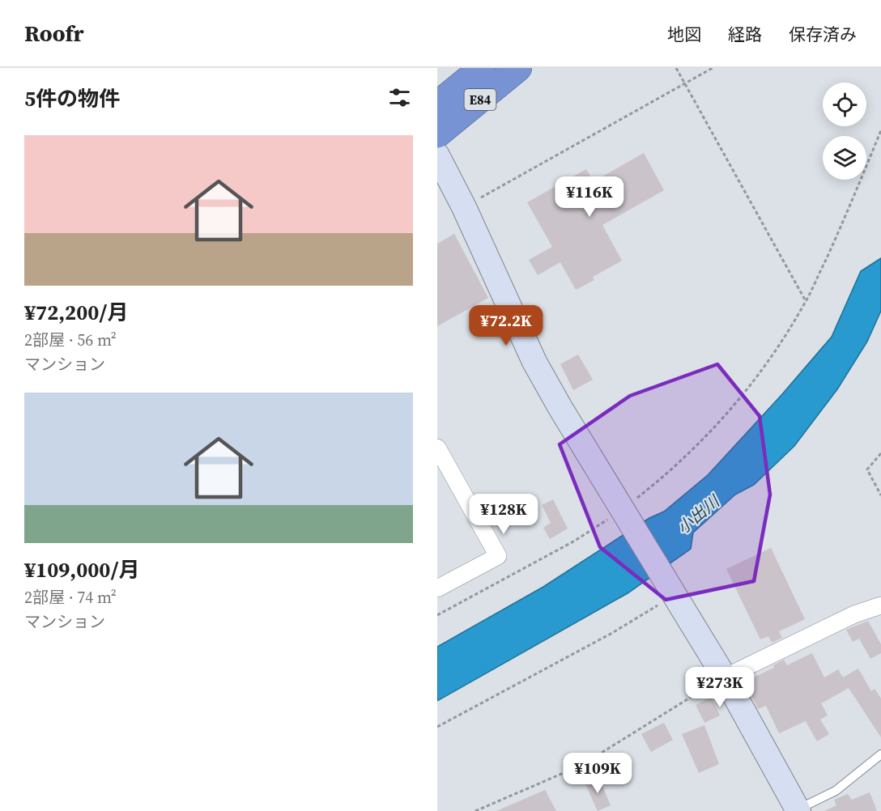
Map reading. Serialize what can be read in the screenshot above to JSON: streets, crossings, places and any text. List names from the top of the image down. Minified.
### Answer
{"streets":{"highway":["E84"]},"water":["小出川"],"page":{"header":"Roofr","nav":["地図","経路","保存済み"],"heading":"5件の物件","list":[{"name":"¥72,200/月","note":"2部屋 · 56 m² · マンション"},{"name":"¥109,000/月","note":"2部屋 · 74 m² · マンション"}],"price":["¥116K","¥72.2K","¥128K","¥273K","¥109K"]}}
